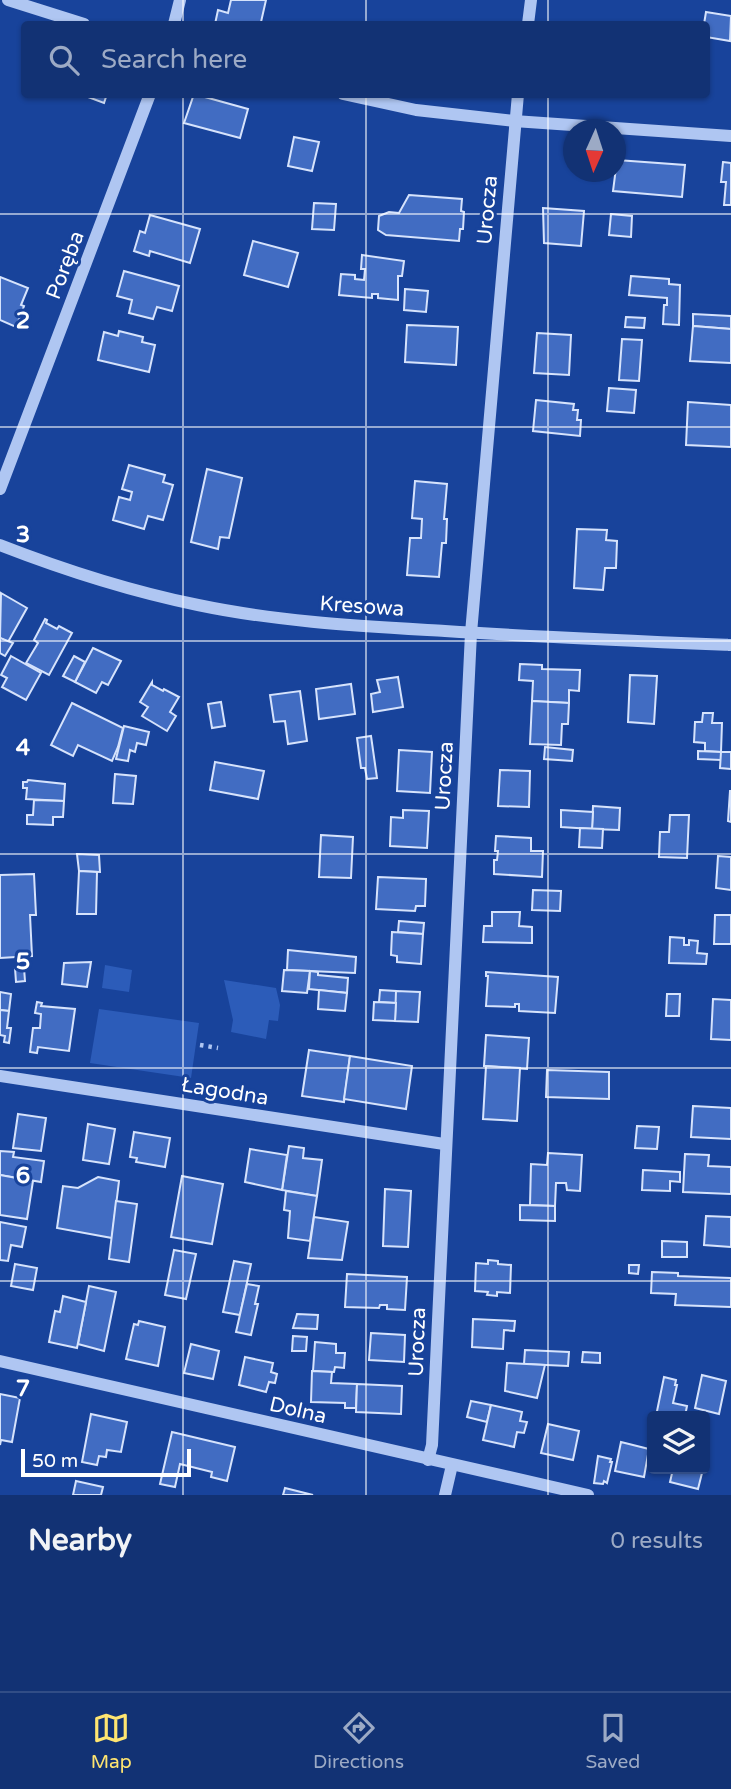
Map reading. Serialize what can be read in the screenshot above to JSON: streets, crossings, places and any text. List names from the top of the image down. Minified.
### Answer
{"streets":{"street":["Urocza","Poręba","Kresowa","Łagodna","Dolna"]},"crossings":[["Urocza","Kresowa"],["Urocza","Łagodna"],["Urocza","Dolna"]],"scale_bar":"50 m","north":"bottom","page":{"search":"Search here","scale":"50 m","heading":["Nearby","0 results"],"nav":["Map","Directions","Saved"]},"grid":{"rows":["2","3","4","5","6","7"]}}
